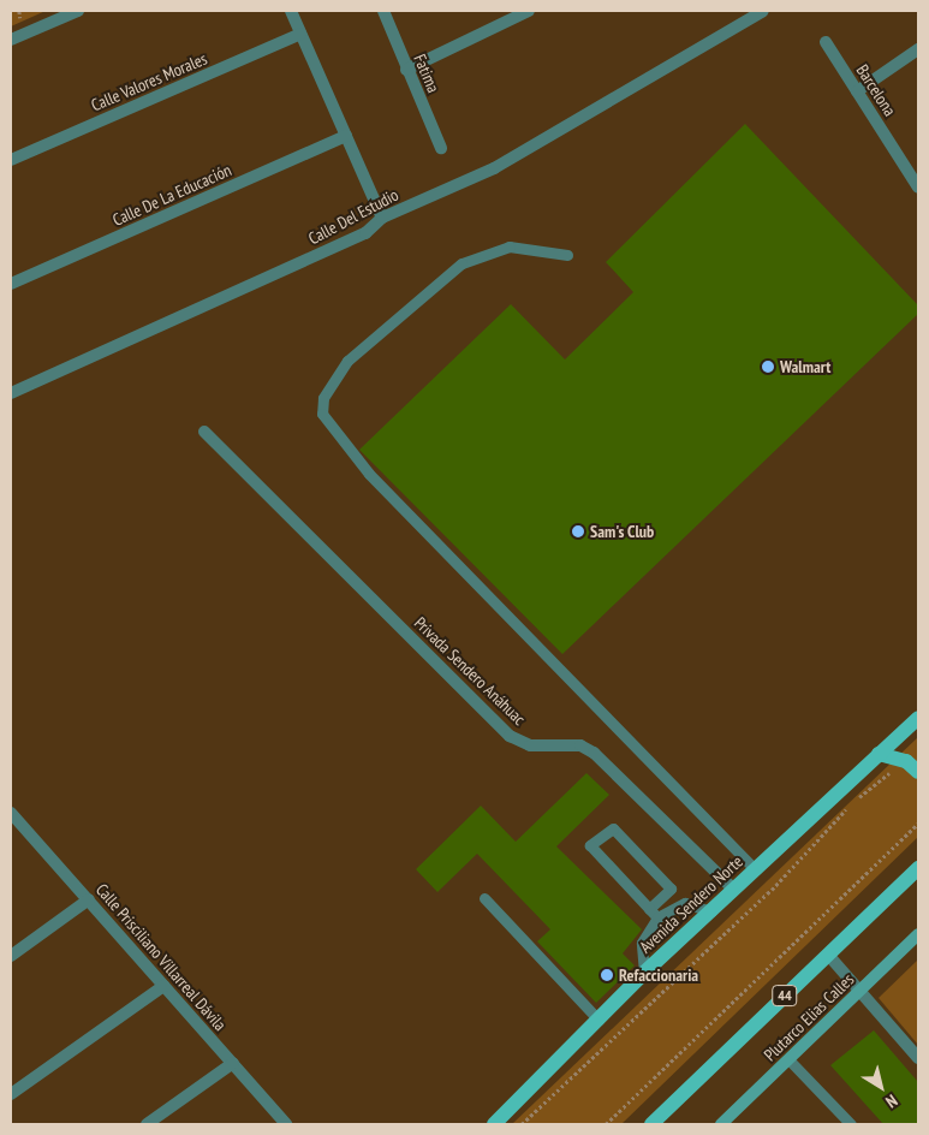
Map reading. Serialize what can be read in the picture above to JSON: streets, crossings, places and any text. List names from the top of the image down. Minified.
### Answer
{"streets":{"main road":["Avenida Sendero Norte","44"],"street":["Fatima","Calle Valores Morales","Barcelona","Calle De La Educación","Calle Del Estudio","Privada Sendero Anáhuac","Calle Prisciliano Villarreal Dávila","Plutarco Elias Calles"]},"crossings":[["Privada Sendero Anáhuac","Avenida Sendero Norte"]],"places":["Walmart","Sam's Club","Refaccionaria"],"north":"bottom right"}
